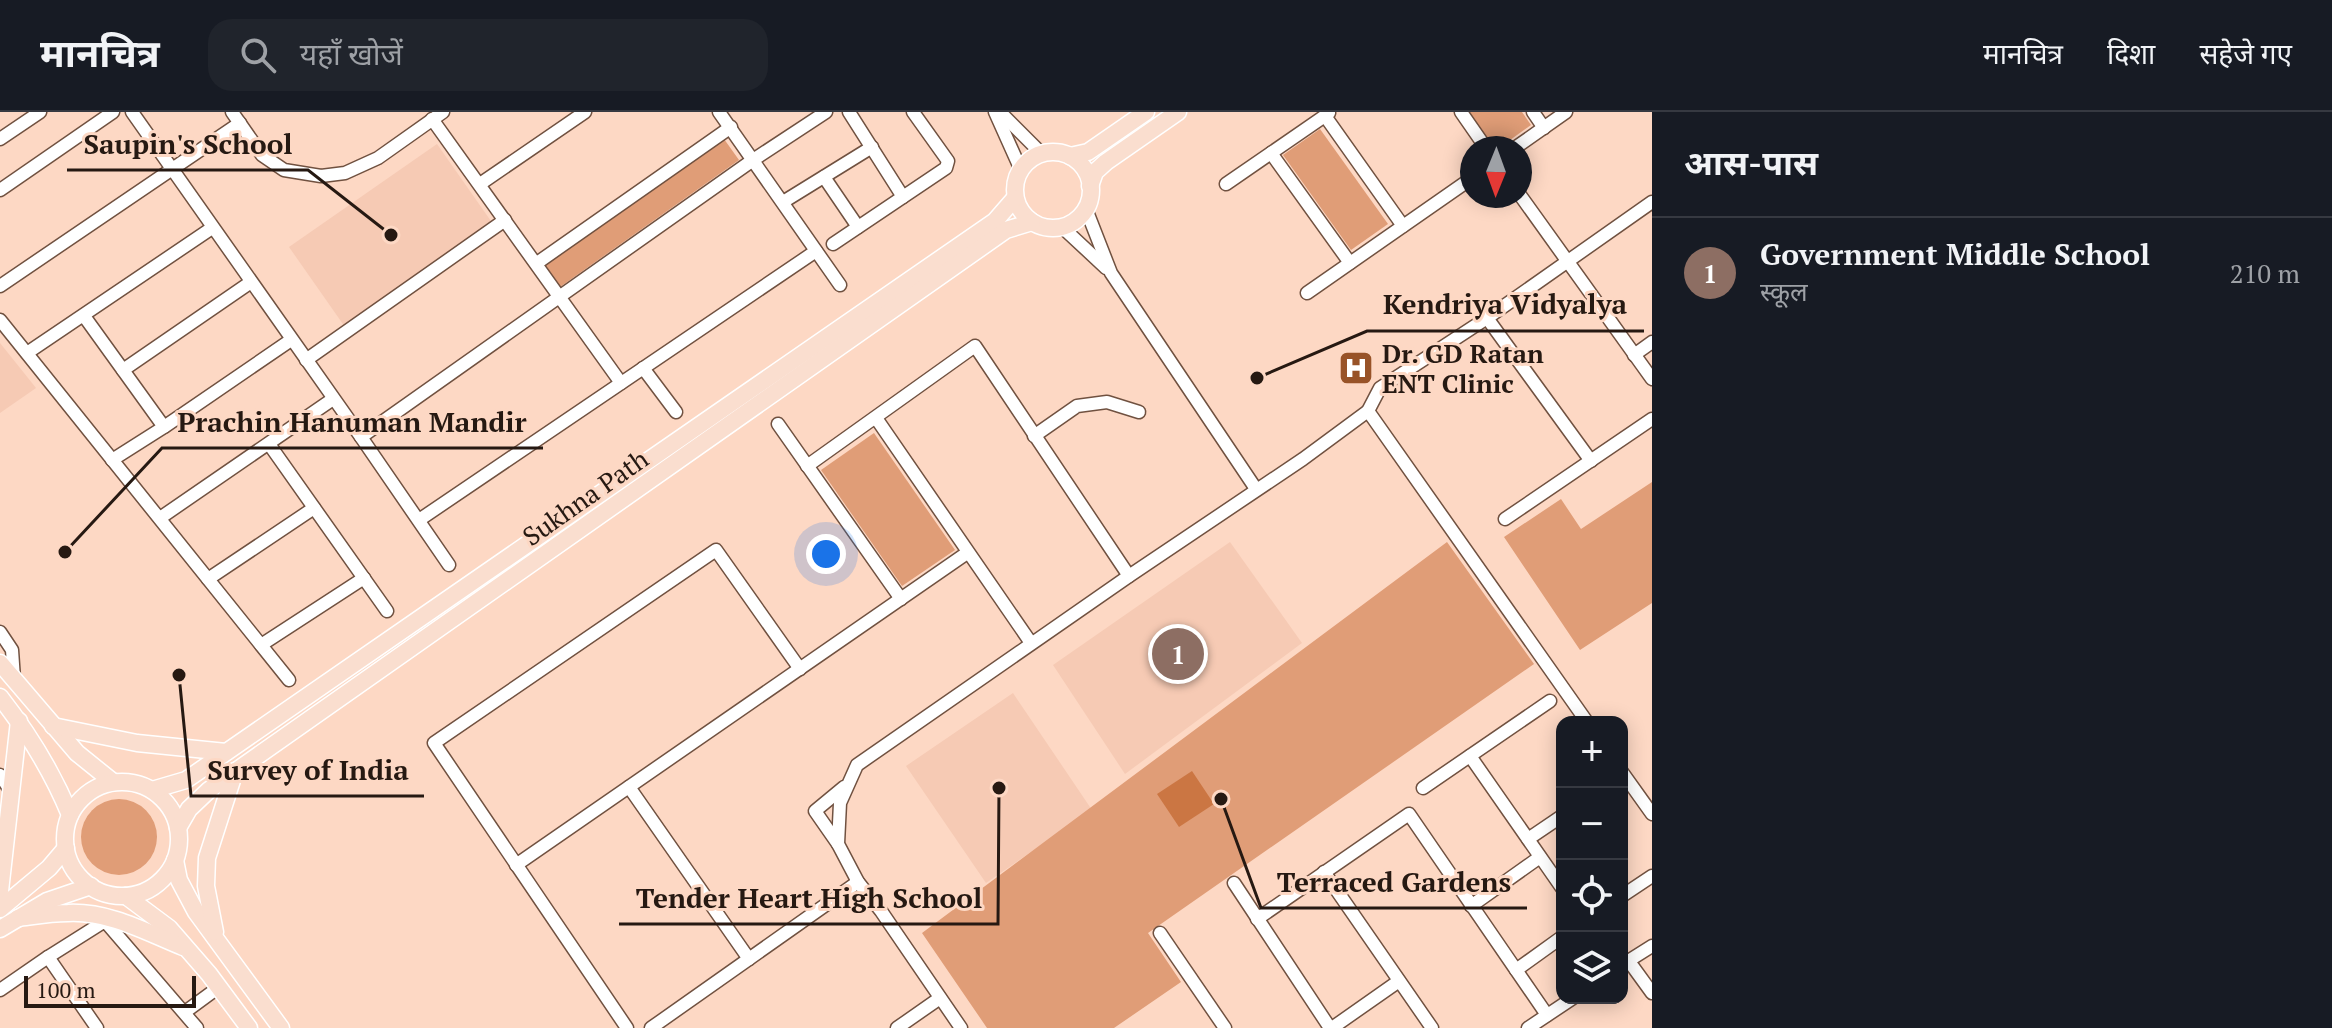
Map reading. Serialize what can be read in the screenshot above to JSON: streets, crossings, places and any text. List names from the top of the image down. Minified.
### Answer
{"streets":{"main road":["Sukhna Path"]},"places":{"other":["Saupin's School","Kendriya Vidyalya","Prachin Hanuman Mandir","Survey of India","Tender Heart High School","Terraced Gardens"],"hospital":["Dr. GD Ratan ENT Clinic"]},"scale_bar":"100 m","north":"bottom","page":{"header":"मानचित्र","search":"यहाँ खोजें","nav":["मानचित्र","दिशा","सहेजे गए"],"heading":"आस-पास","list":[{"mark":"1","name":"Government Middle School","note":"स्कूल","value":"210 m"}],"pins":"1","map_buttons":["+","−"],"scale":"100 m"}}
